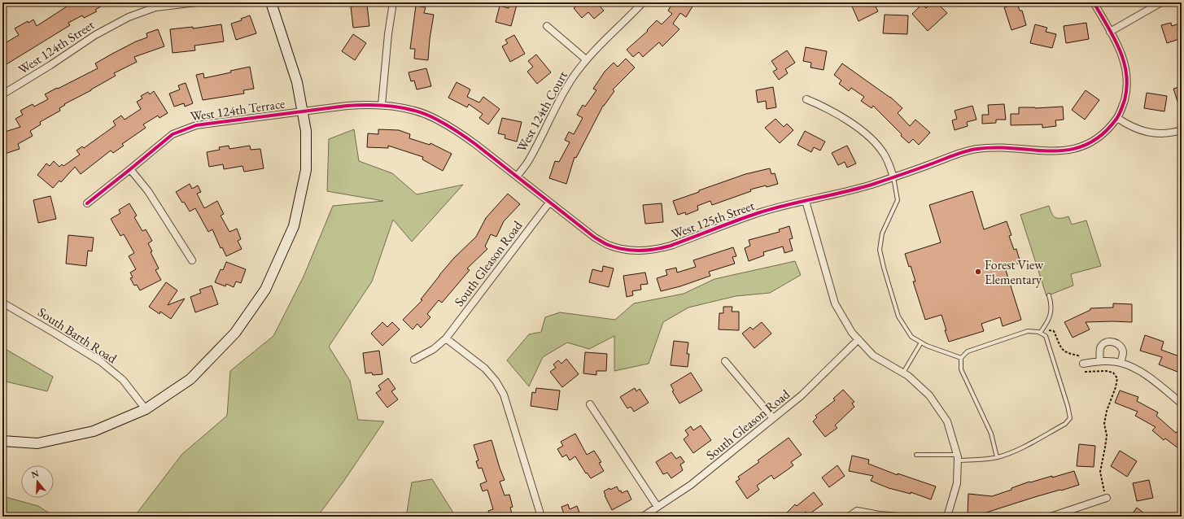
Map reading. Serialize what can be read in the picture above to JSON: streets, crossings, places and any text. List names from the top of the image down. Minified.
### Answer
{"streets":{"street":["West 124th Street","West 124th Terrace","West 124th Court","West 125th Street","South Gleason Road","South Barth Road"]},"crossings":[["West 124th Terrace","West 125th Street"],["West 124th Court","West 125th Street"],["West 125th Street","South Gleason Road"]],"places":["Forest View Elementary"],"north":"top"}
